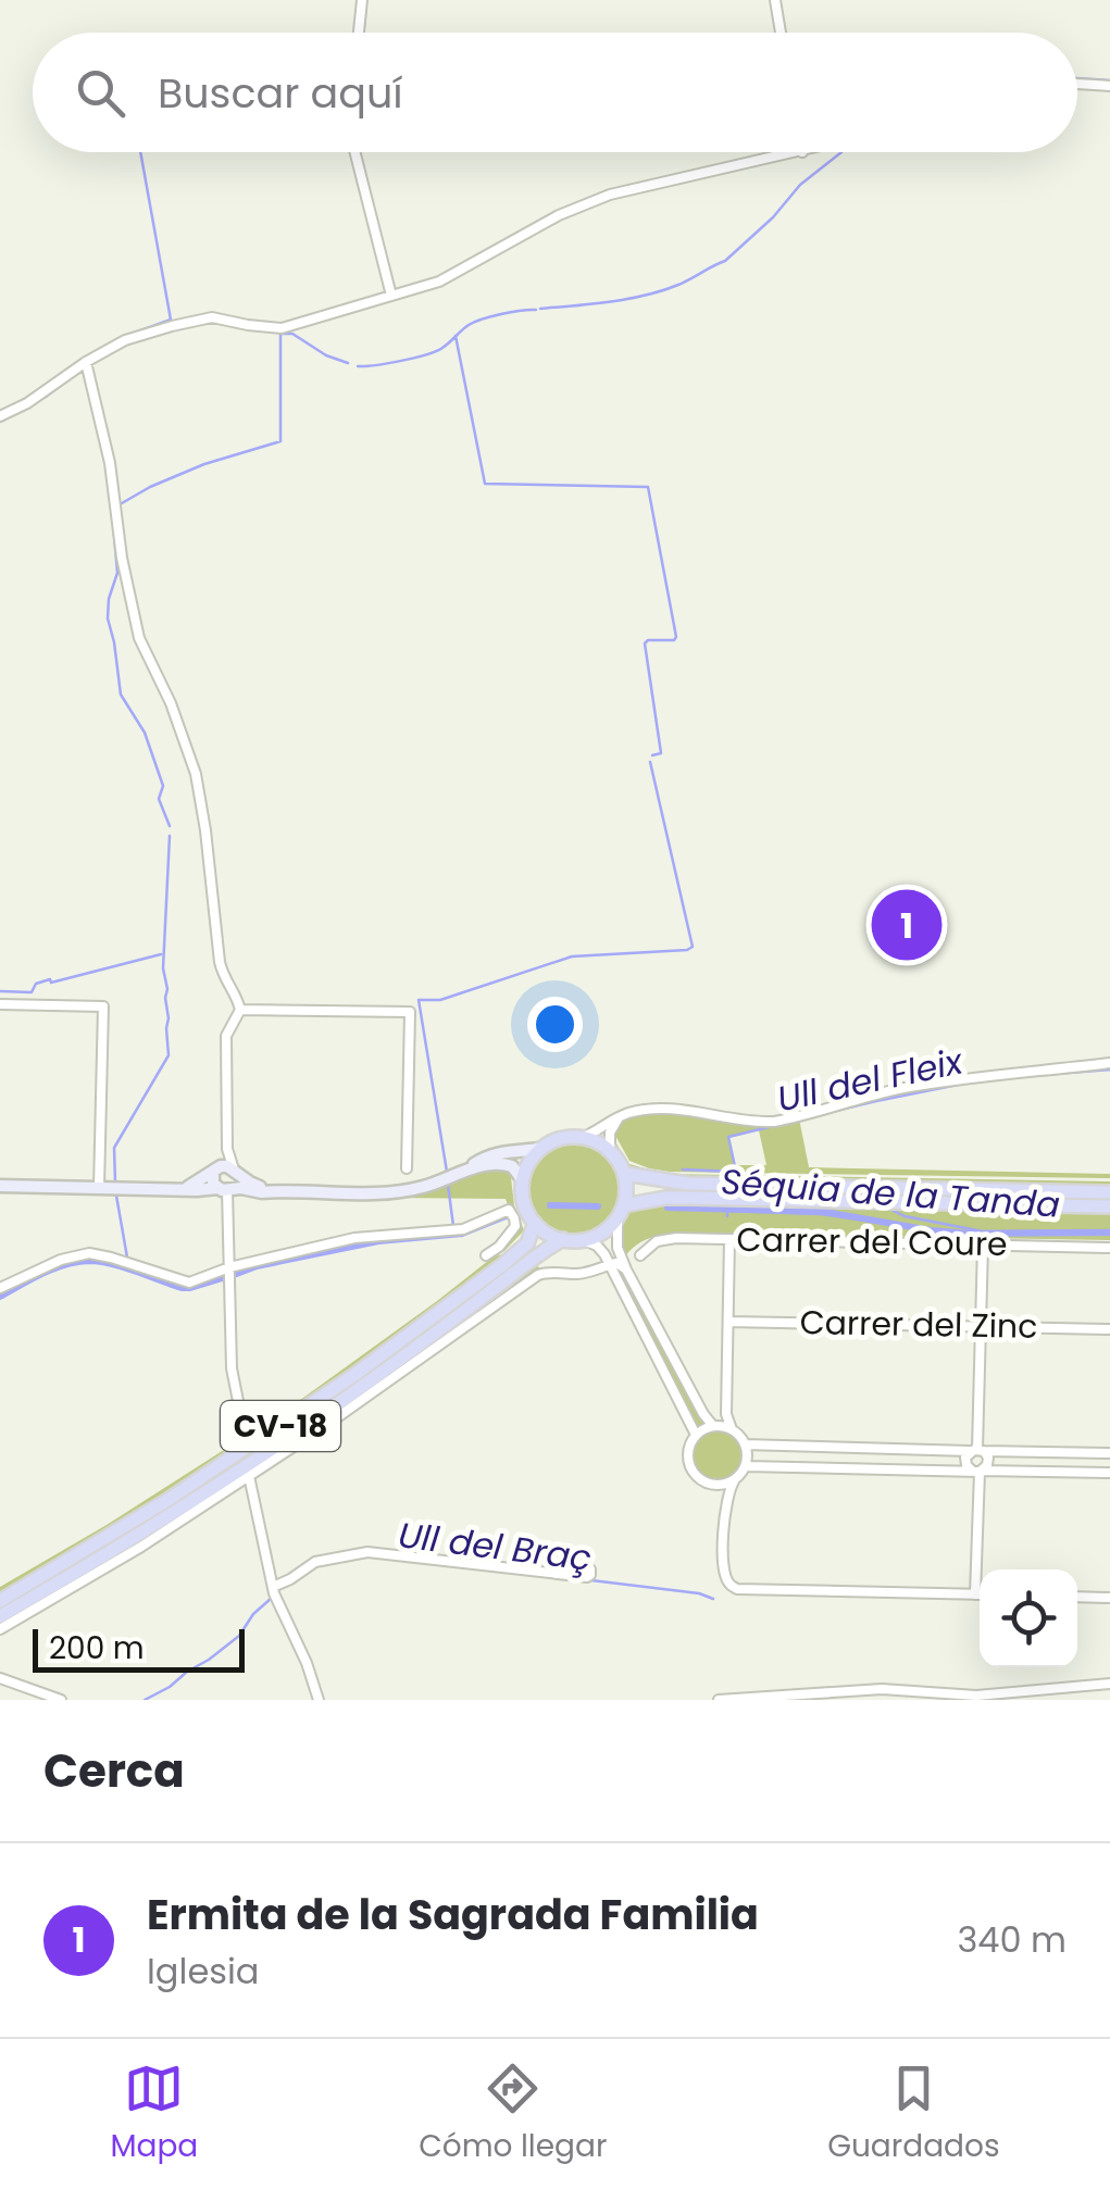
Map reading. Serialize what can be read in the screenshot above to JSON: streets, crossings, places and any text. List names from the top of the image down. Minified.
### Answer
{"streets":{"main road":["CV-18"],"street":["Carrer del Coure","Carrer del Zinc"]},"water":["Ull del Fleix","Séquia de la Tanda","Ull del Braç"],"scale_bar":"200 m","page":{"search":"Buscar aquí","pins":"1","scale":"200 m","heading":"Cerca","list":[{"mark":"1","name":"Ermita de la Sagrada Familia","note":"Iglesia","value":"340 m"}],"nav":["Mapa","Cómo llegar","Guardados"]}}
